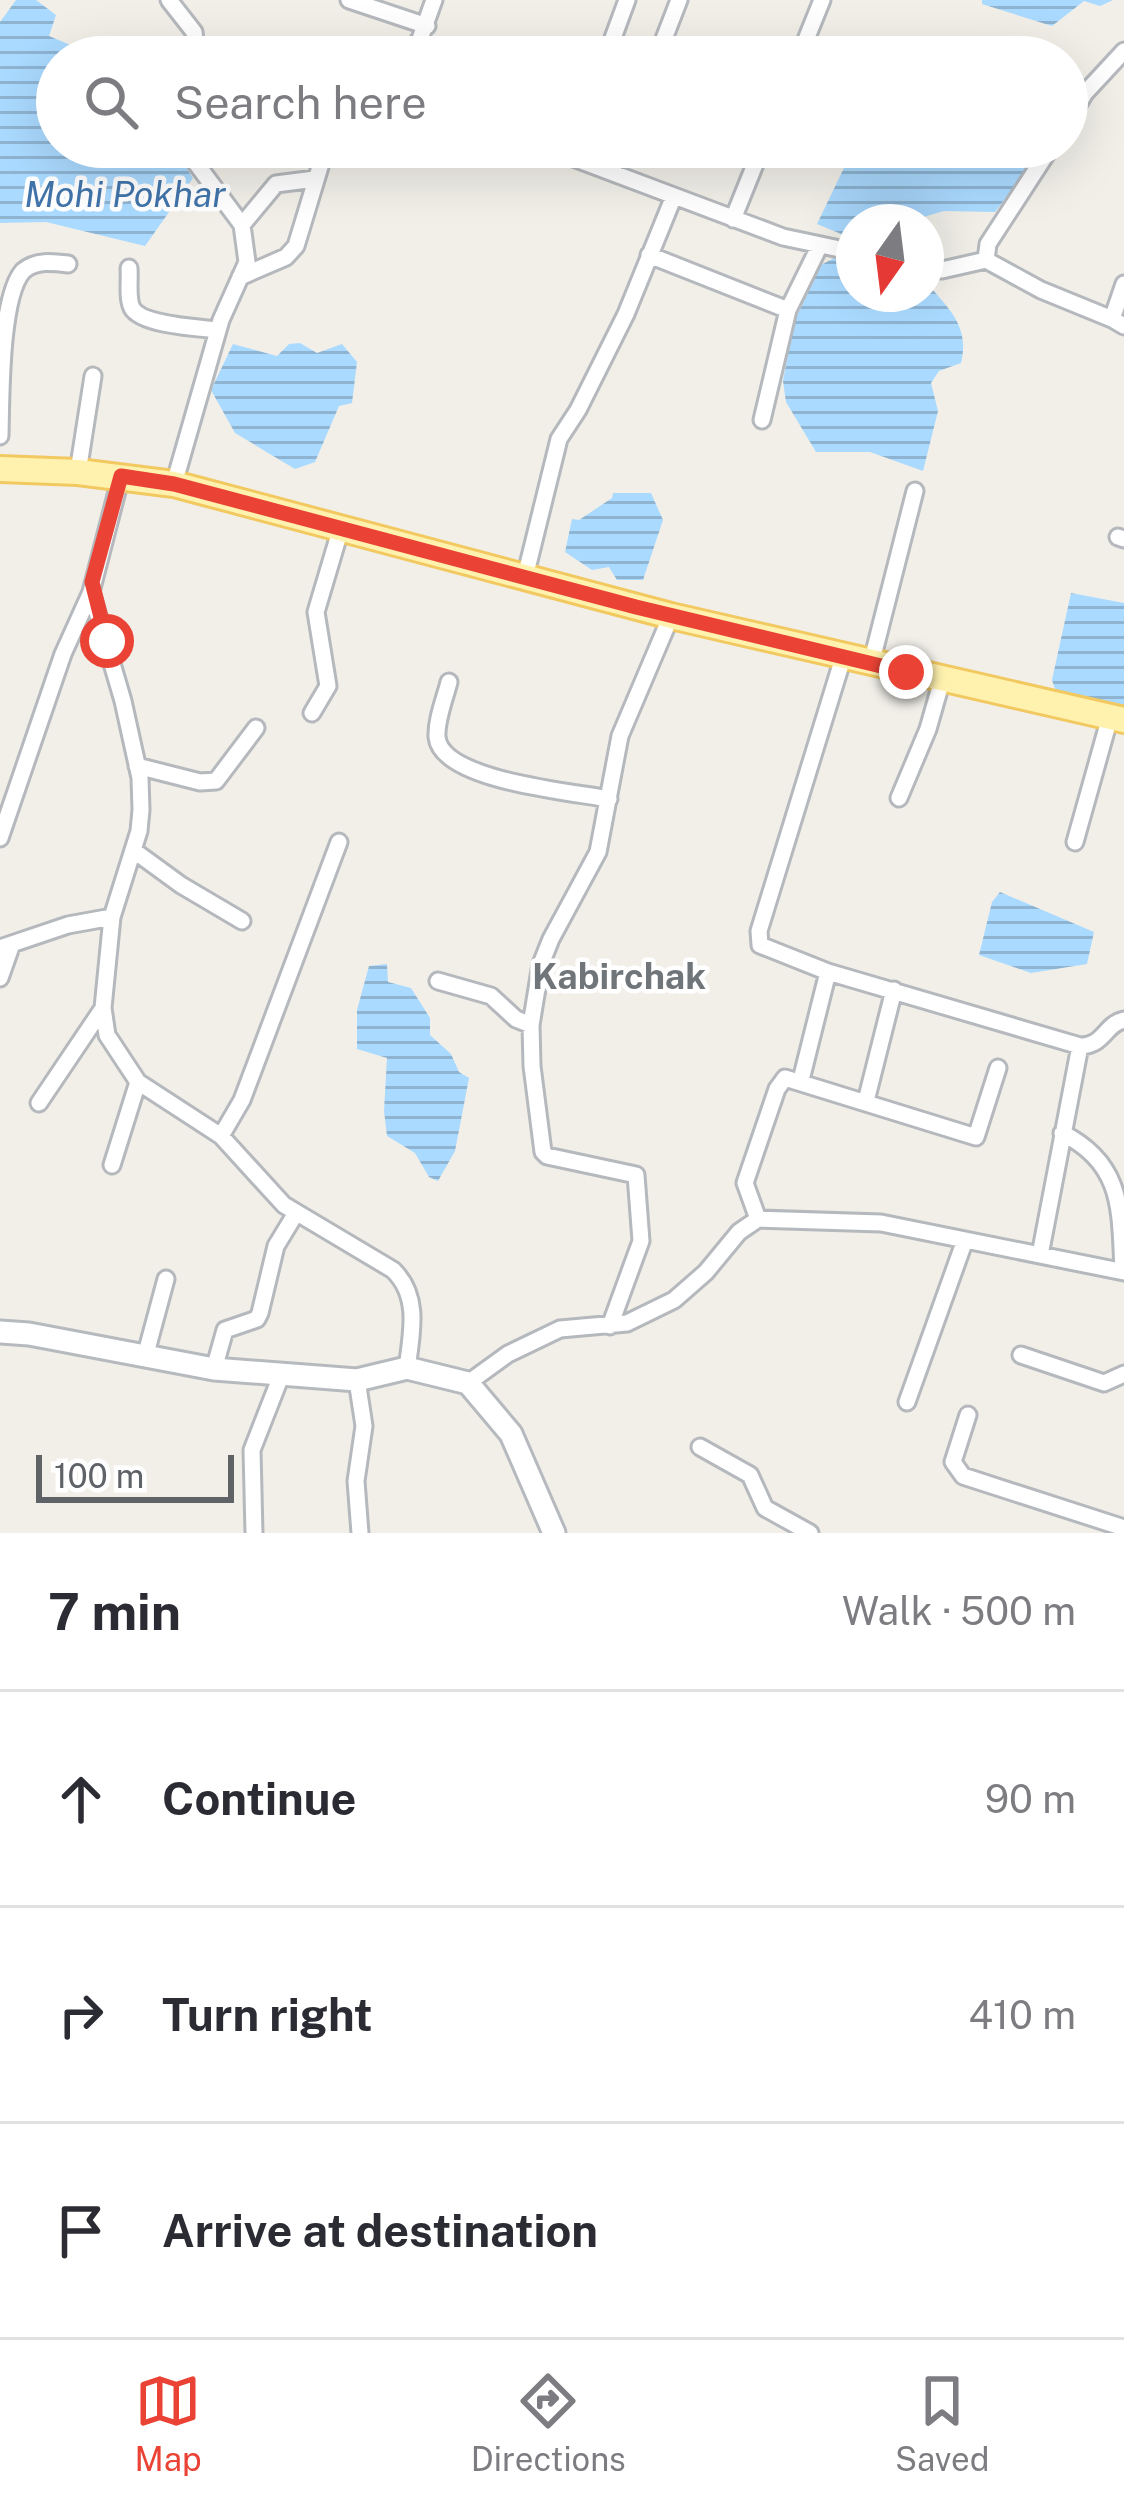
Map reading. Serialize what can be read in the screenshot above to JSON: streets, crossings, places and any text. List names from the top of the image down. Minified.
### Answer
{"districts":["Kabirchak"],"water":["Mohi Pokhar"],"scale_bar":"100 m","north":"bottom","page":{"search":"Search here","scale":"100 m","heading":["7 min","Walk · 500 m"],"list":[["Continue","90 m"],["Turn right","410 m"],"Arrive at destination"],"nav":["Map","Directions","Saved"]}}
